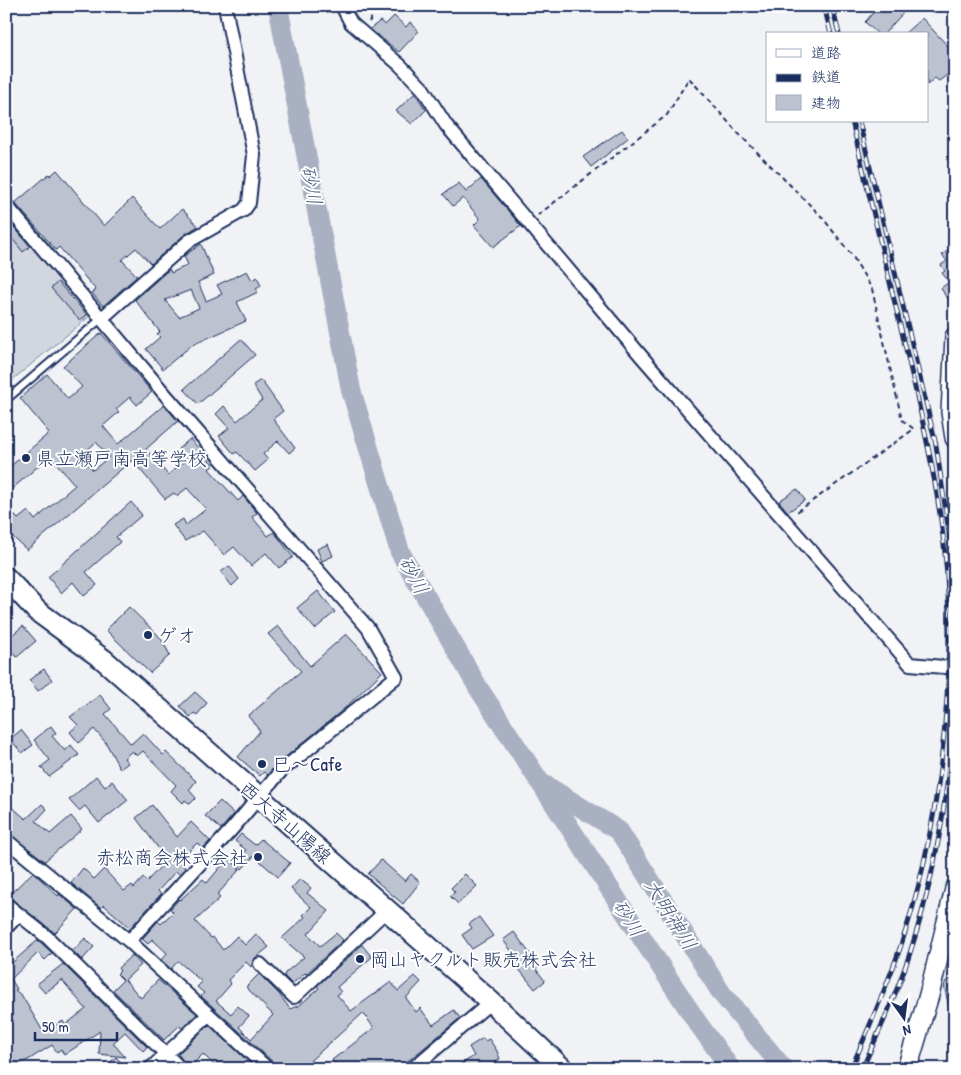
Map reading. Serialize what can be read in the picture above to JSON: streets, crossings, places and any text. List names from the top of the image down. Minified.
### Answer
{"streets":{"main road":["西大寺山陽線"]},"water":["砂川","大明神川"],"places":["県立瀬戸南高等学校","ゲオ","巳～Cafe","赤松商会株式会社","岡山ヤクルト販売株式会社"],"legend":["道路","鉄道","建物"],"scale_bar":"50 m","north":"bottom"}
